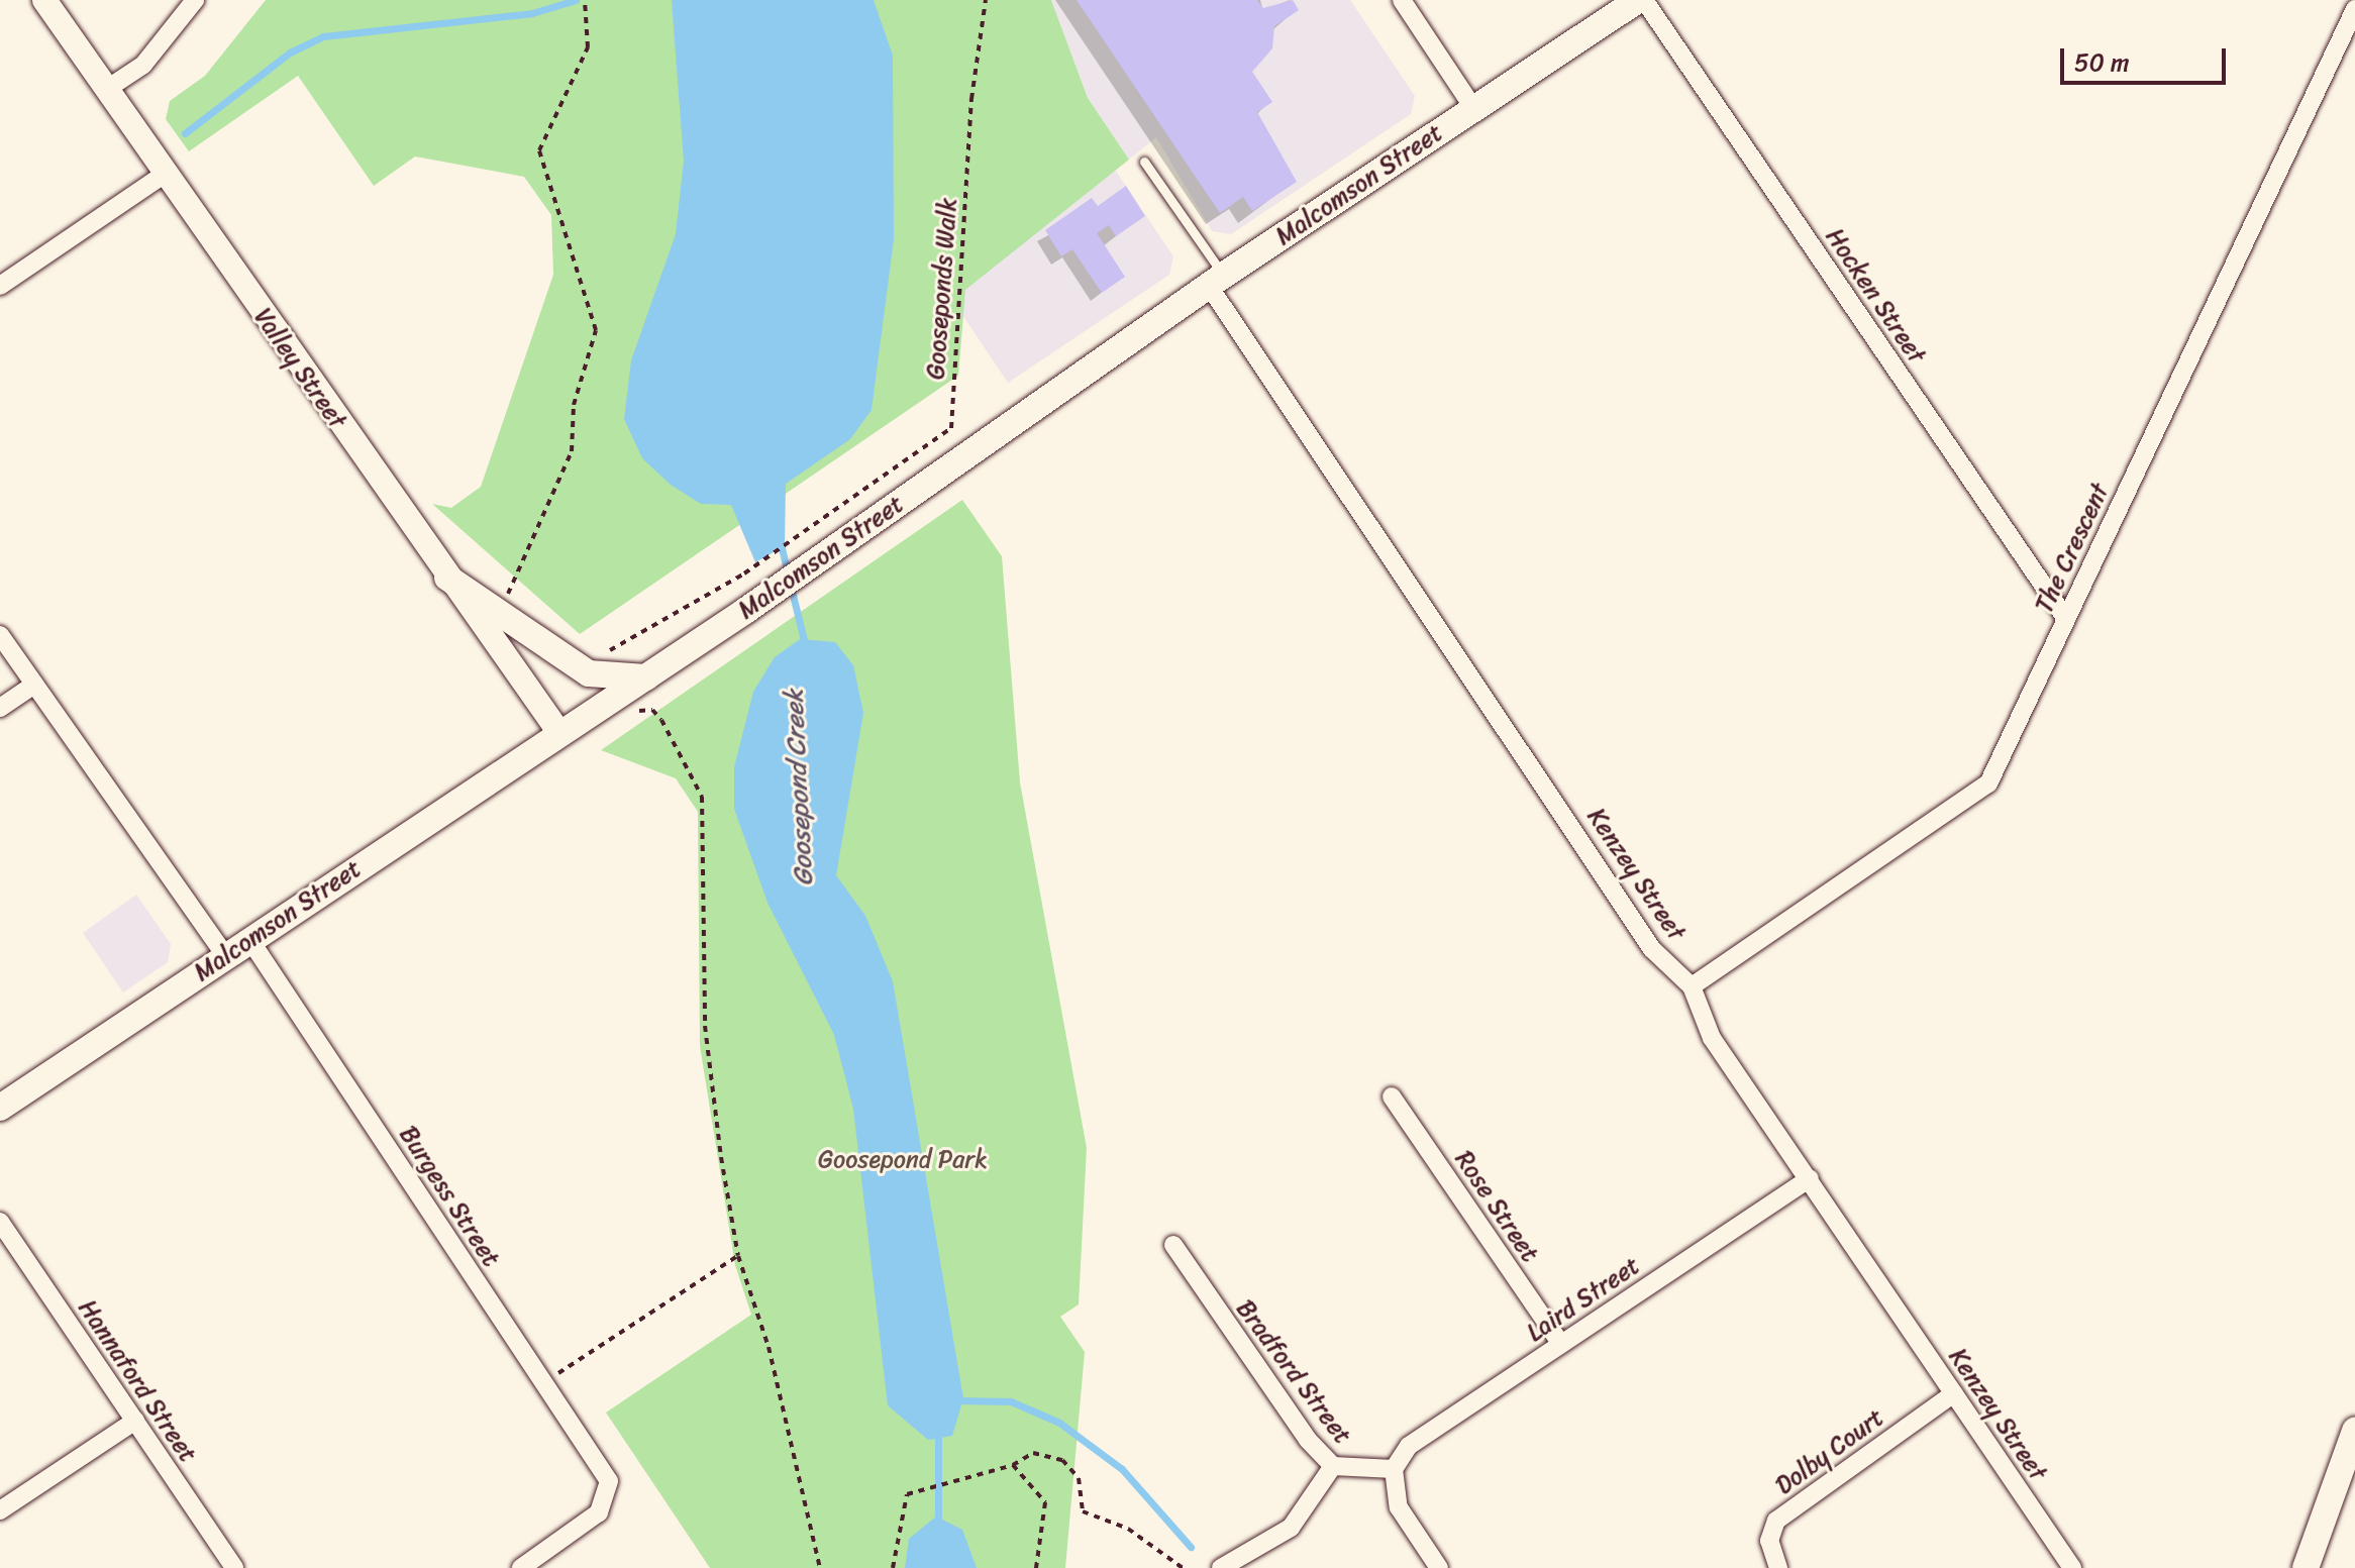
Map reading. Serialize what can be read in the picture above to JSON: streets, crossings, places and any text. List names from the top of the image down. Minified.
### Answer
{"streets":{"main road":["Malcomson Street"],"street":["Hocken Street","Valley Street","The Crescent","Kenzey Street","Burgess Street","Rose Street","Laird Street","Bradford Street","Hannaford Street","Dolby Court"],"path":["Gooseponds Walk"]},"crossings":[["Malcomson Street","Valley Street"],["Malcomson Street","Kenzey Street"],["Malcomson Street","Burgess Street"],["Hocken Street","The Crescent"],["The Crescent","Kenzey Street"],["Kenzey Street","Laird Street"],["Kenzey Street","Dolby Court"],["Rose Street","Laird Street"],["Laird Street","Bradford Street"]],"water":["Goosepond Creek"],"parks":["Goosepond Park"],"scale_bar":"50 m"}
